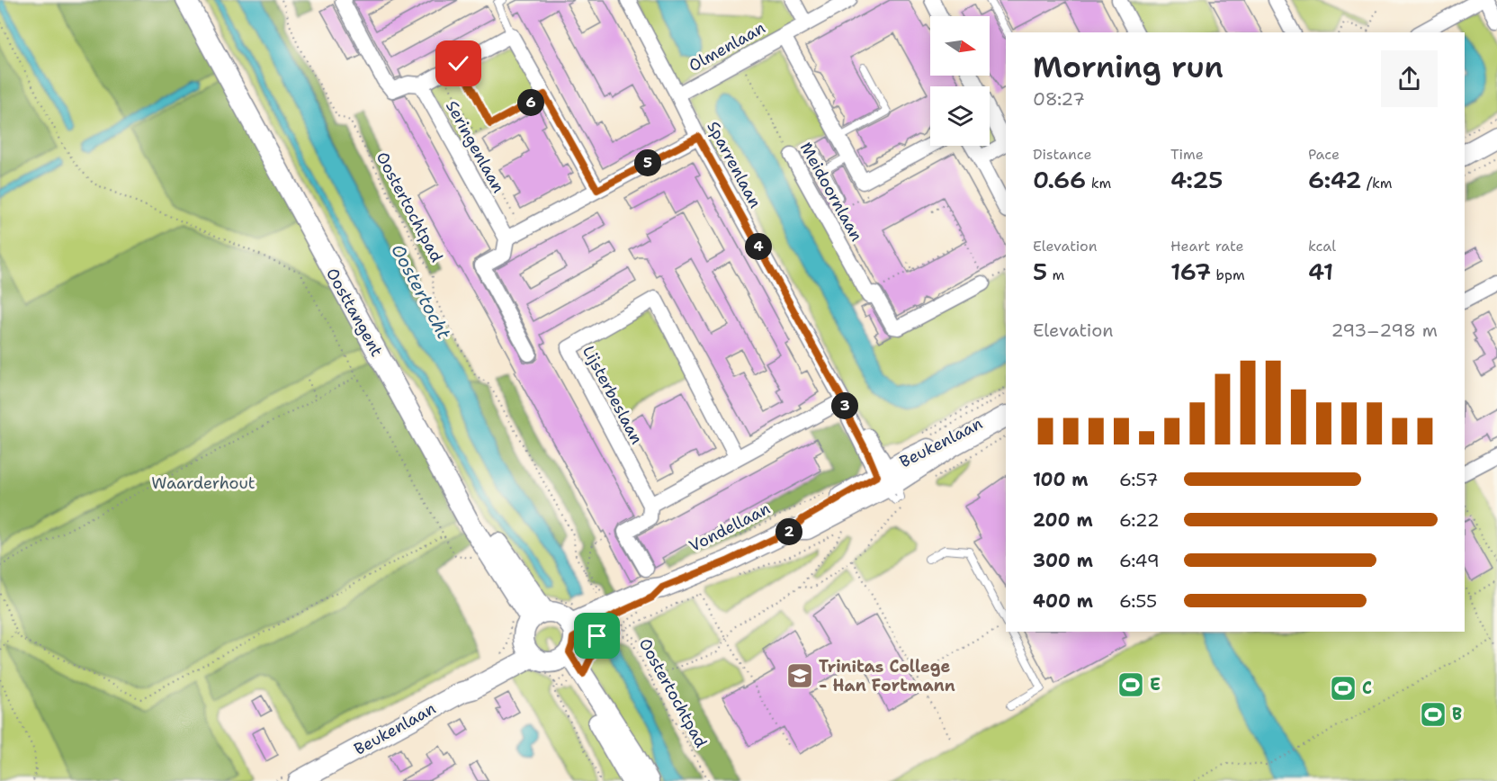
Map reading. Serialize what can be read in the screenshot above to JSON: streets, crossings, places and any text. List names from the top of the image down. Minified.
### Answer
{"streets":{"main road":["Oosttangent","Beukenlaan"],"street":["Olmenlaan","Seringenlaan","Sparrenlaan","Meidoornlaan","Lijsterbeslaan"],"path":["Oostertochtpad","Vondellaan"]},"crossings":[["Olmenlaan","Sparrenlaan"],["Olmenlaan","Meidoornlaan"],["Sparrenlaan","Beukenlaan"],["Oostertochtpad","Beukenlaan"]],"water":["Oostertocht"],"parks":["Waarderhout"],"places":{"school or university":["Trinitas College - Han Fortmann"],"sports":["E","C","B"]},"north":"right","page":{"heading":["Morning run","08:27"],"pins":["6","5","4","3","2"],"stats":[["Distance","0.66 km"],["Time","4:25"],["Pace","6:42 /km"],["Elevation","5 m"],["Heart rate","167 bpm"],["kcal","41"]],"chart":["Elevation","293–298 m"],"list":[{"name":"100 m","note":"6:57"},{"name":"200 m","note":"6:22"},{"name":"300 m","note":"6:49"},{"name":"400 m","note":"6:55"}]}}
